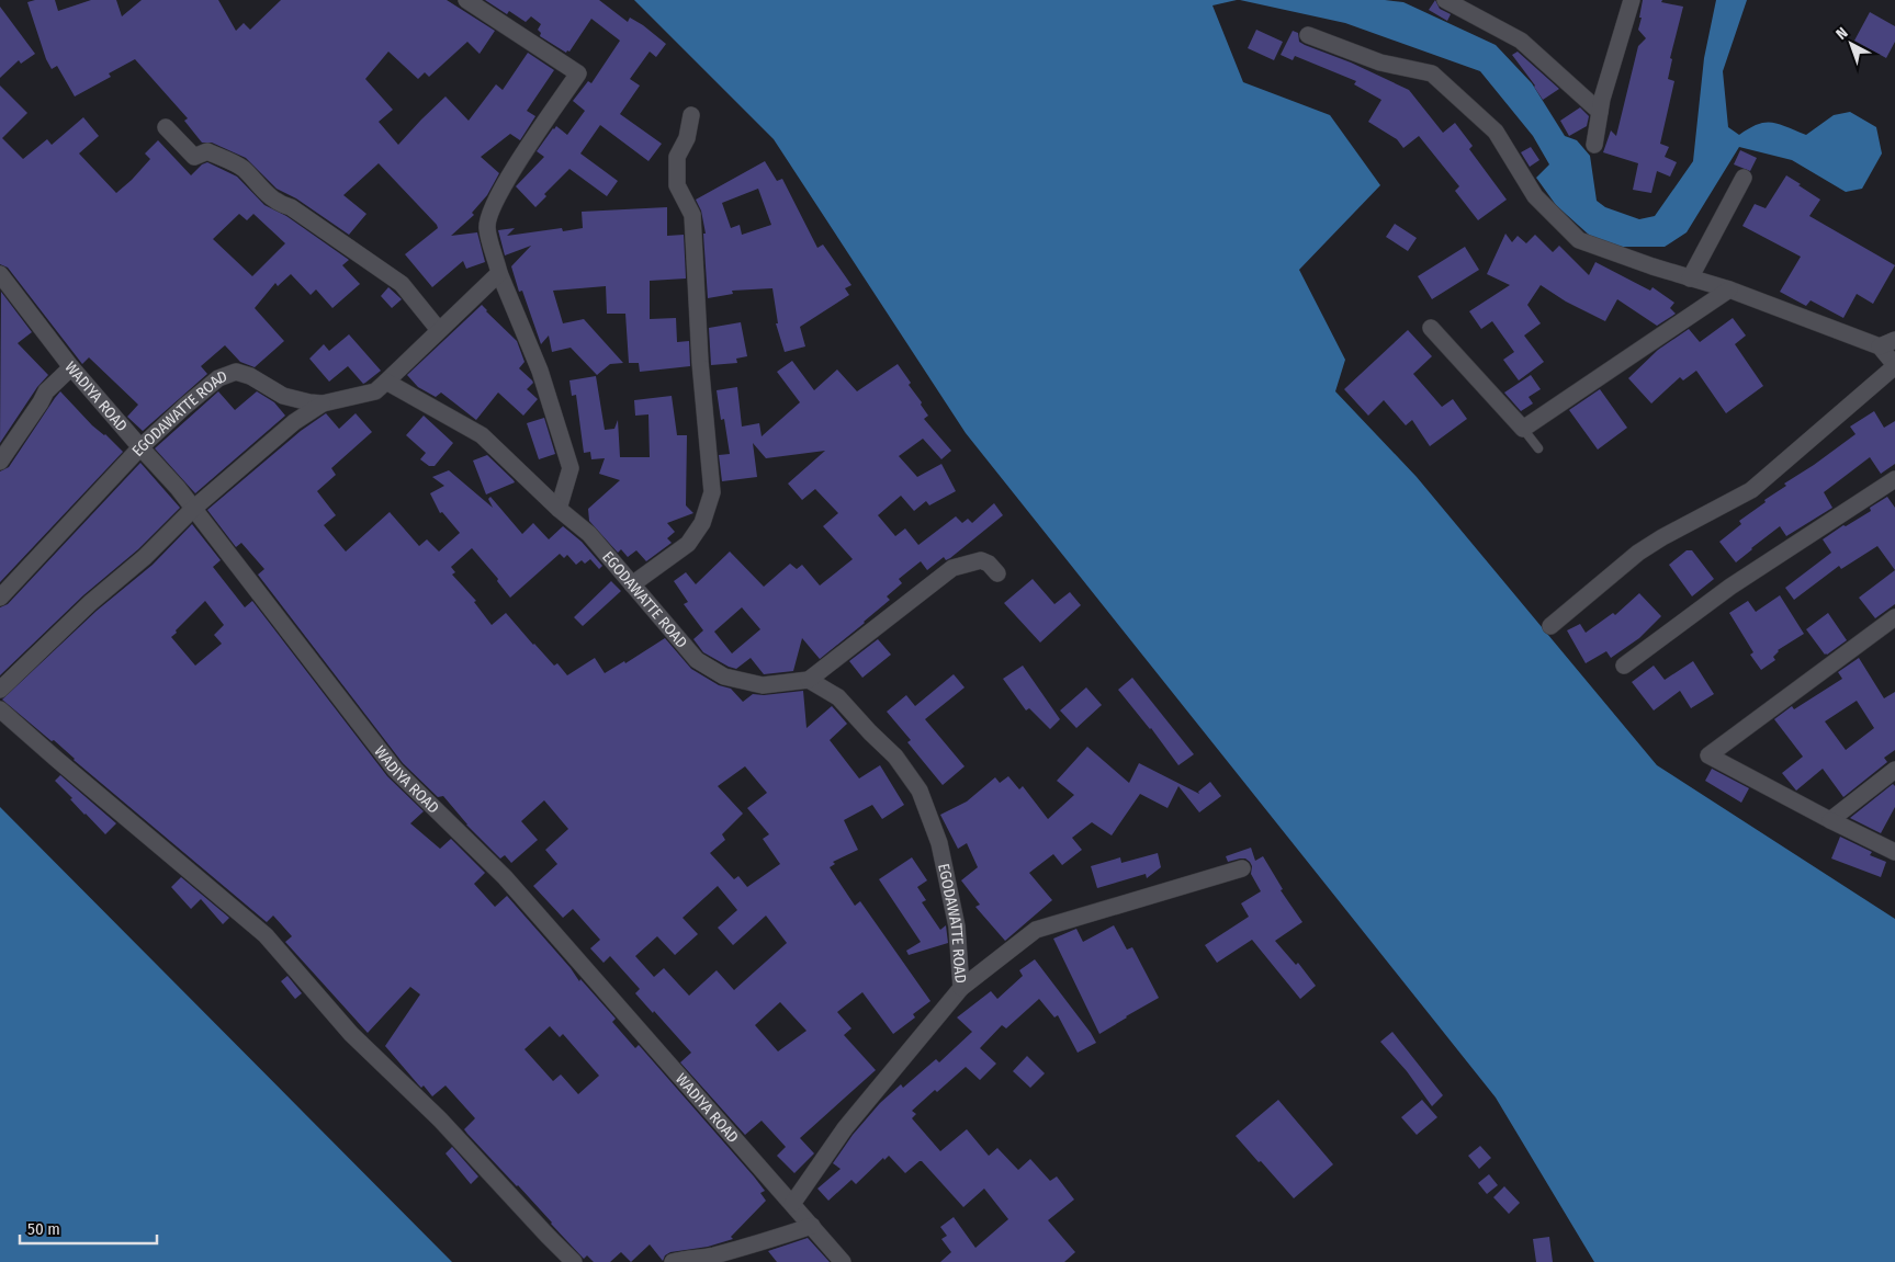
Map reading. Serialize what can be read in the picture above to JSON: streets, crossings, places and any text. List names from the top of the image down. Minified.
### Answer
{"streets":{"street":["WADIYA ROAD","EGODAWATTE ROAD"]},"crossings":[["WADIYA ROAD","EGODAWATTE ROAD"]],"scale_bar":"50 m","north":"top left"}
